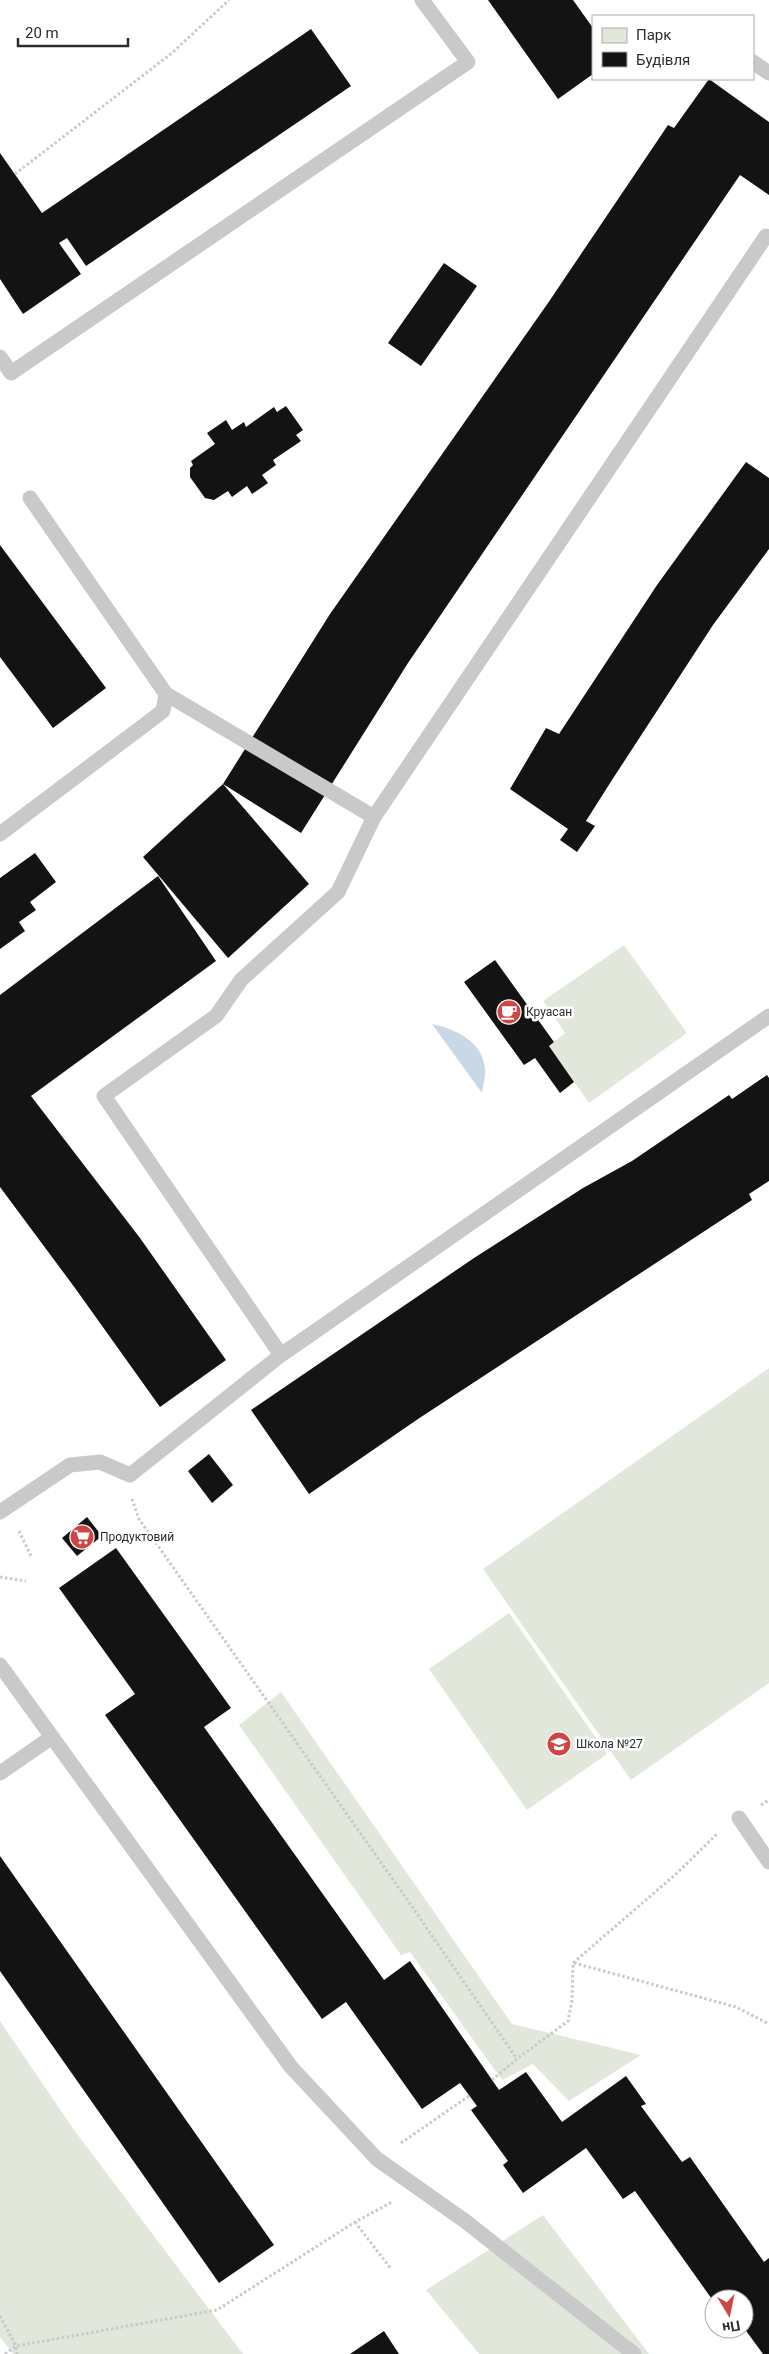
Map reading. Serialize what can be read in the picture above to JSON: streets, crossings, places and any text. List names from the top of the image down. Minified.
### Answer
{"places":{"cafe":["Круасан"],"supermarket":["Продуктовий"],"school or university":["Школа №27"]},"legend":["Парк","Будівля"],"scale_bar":"20 m","north":"bottom"}
